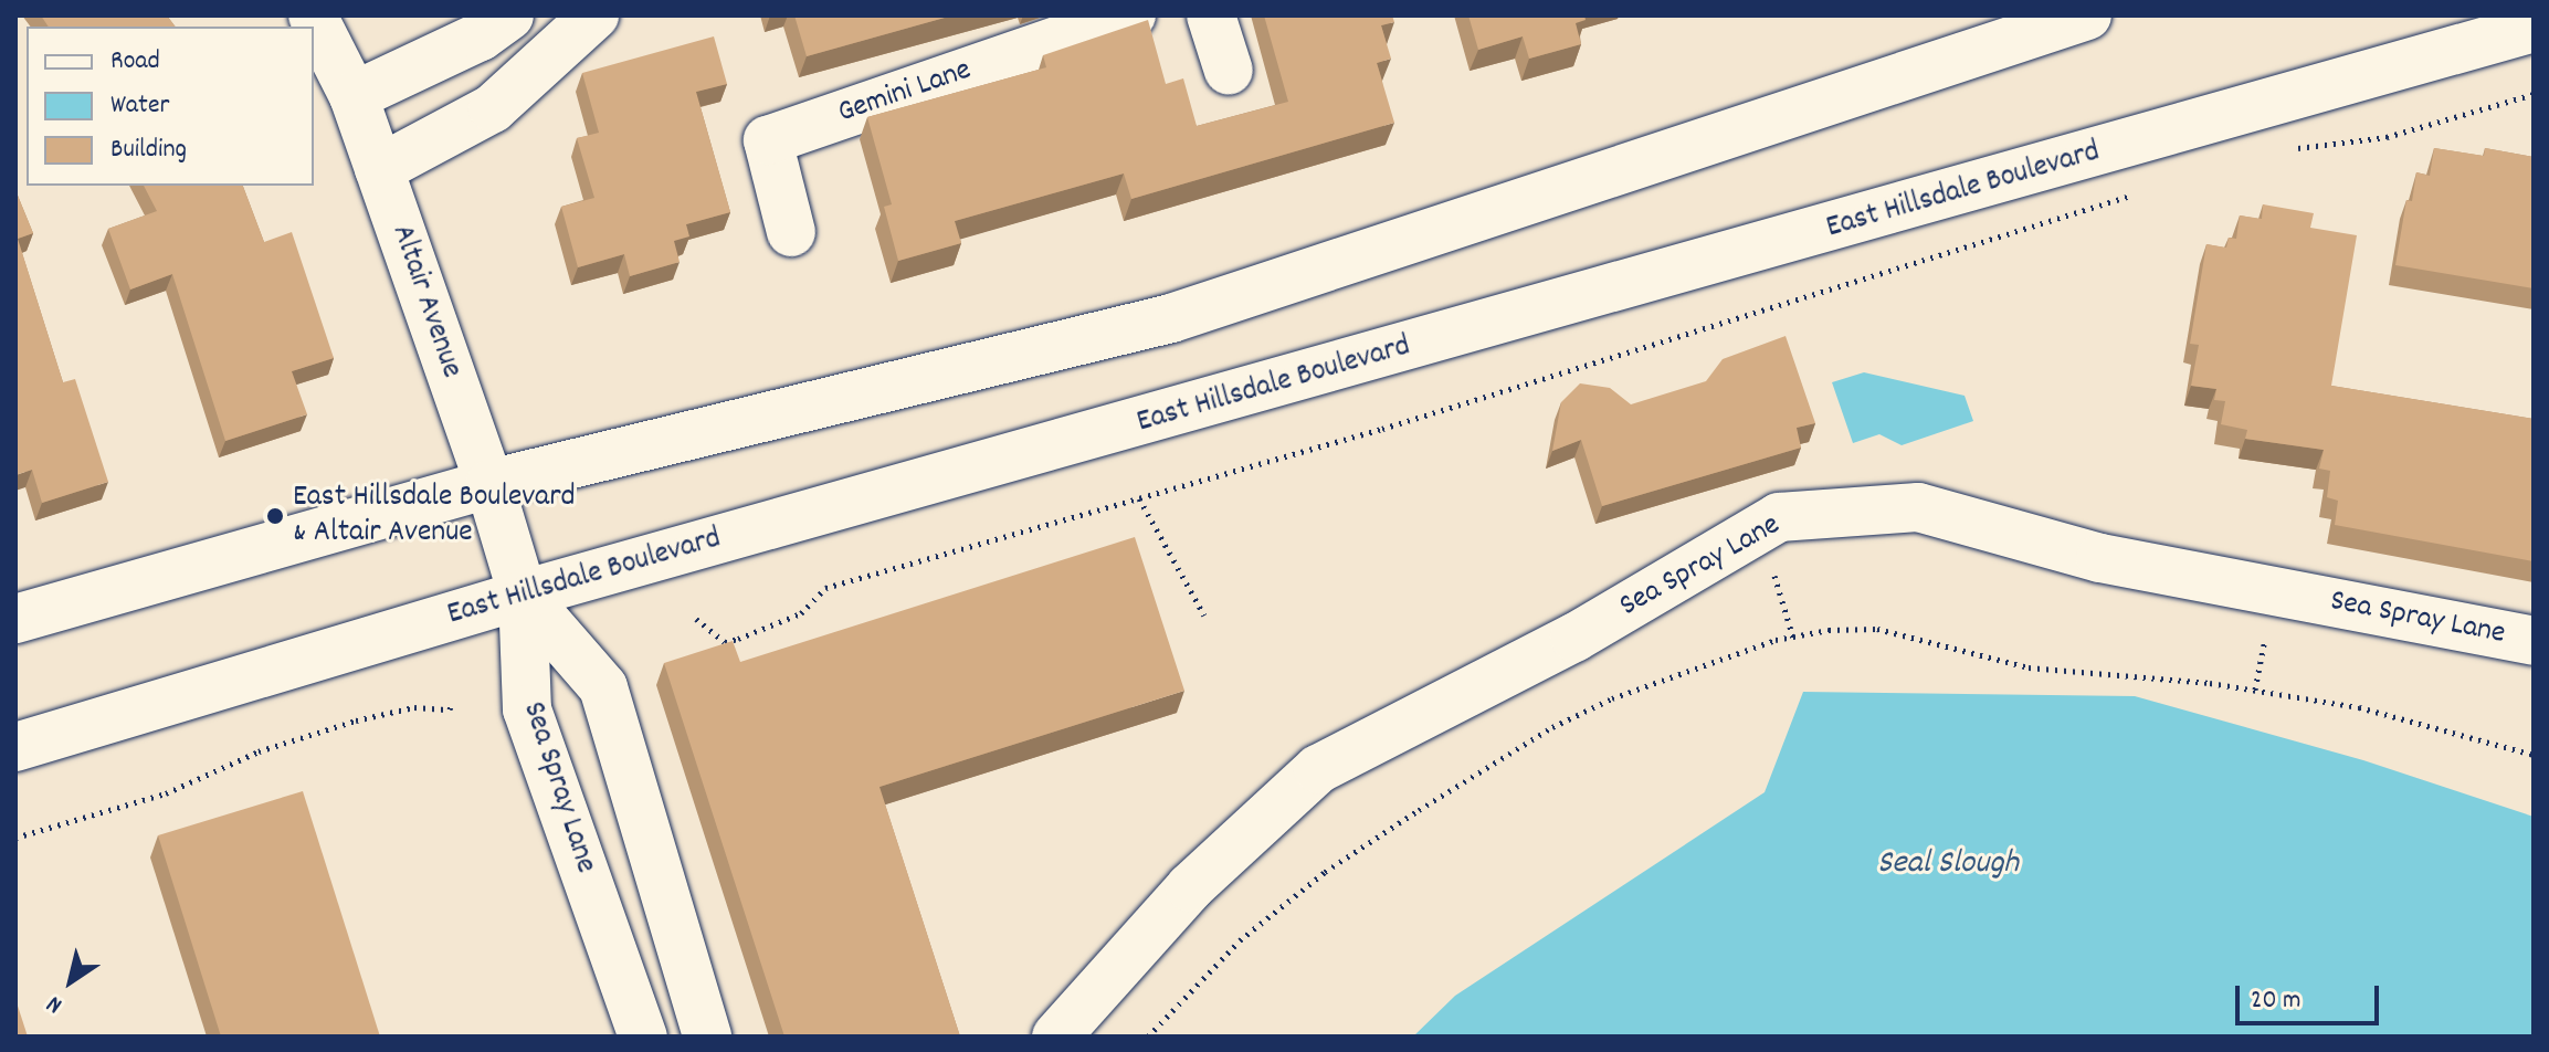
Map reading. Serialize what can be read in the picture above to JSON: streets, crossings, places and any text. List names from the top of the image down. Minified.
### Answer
{"streets":{"main road":["Gemini Lane","East Hillsdale Boulevard","Altair Avenue","Sea Spray Lane"]},"crossings":[["East Hillsdale Boulevard","Altair Avenue"],["East Hillsdale Boulevard","Sea Spray Lane"],["Altair Avenue","Sea Spray Lane"]],"water":["Seal Slough"],"places":["East Hillsdale Boulevard & Altair Avenue"],"legend":["Road","Water","Building"],"scale_bar":"20 m","north":"bottom left"}
